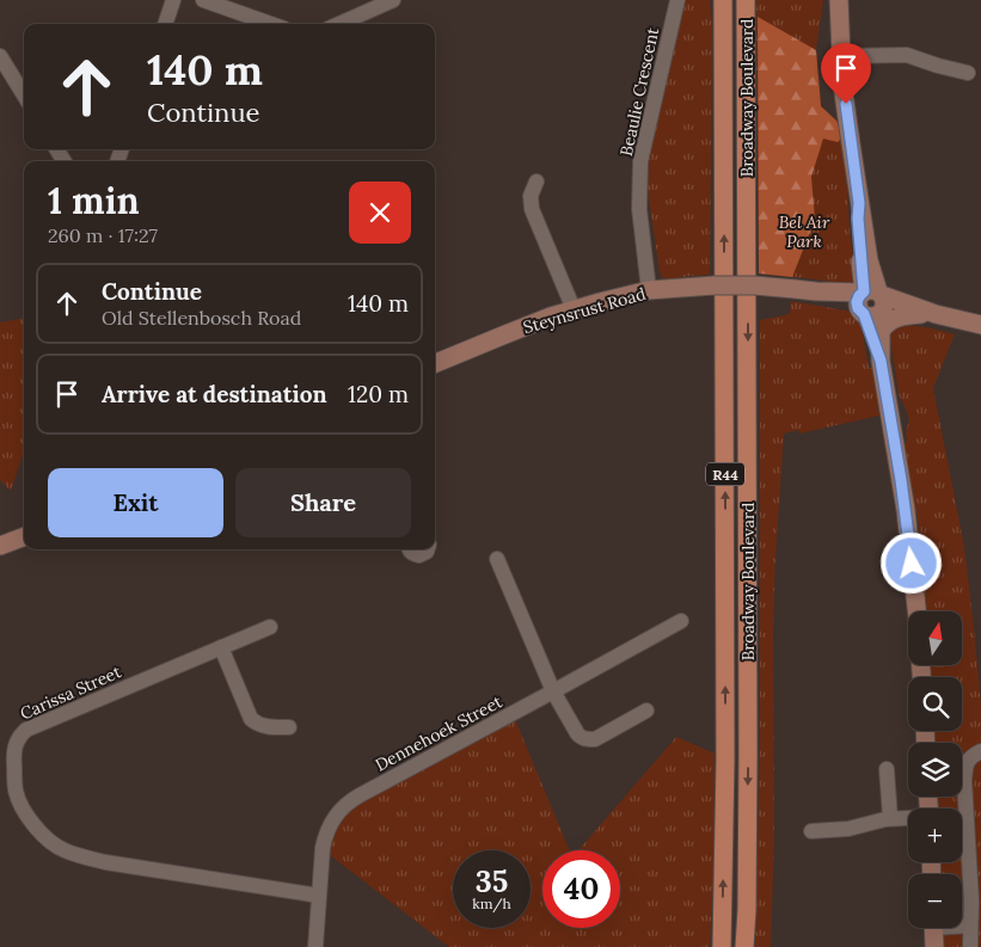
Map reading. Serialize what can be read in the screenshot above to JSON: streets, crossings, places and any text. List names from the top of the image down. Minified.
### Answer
{"streets":{"main road":["Broadway Boulevard","R44"],"street":["Beaulie Crescent","Steynsrust Road","Carissa Street","Dennehoek Street"]},"crossings":[["Beaulie Crescent","Steynsrust Road"],["Carissa Street","Dennehoek Street"]],"parks":["Bel Air Park"],"north":"top","page":{"turn":["140 m","Continue"],"heading":["1 min","260 m · 17:27"],"list":[{"name":"Continue","note":"Old Stellenbosch Road","value":"140 m"},{"name":"Arrive at destination","value":"120 m"}],"buttons":["Exit","Share"],"map_buttons":["+","−"],"speed":"35 km/h","limit":"40"}}
